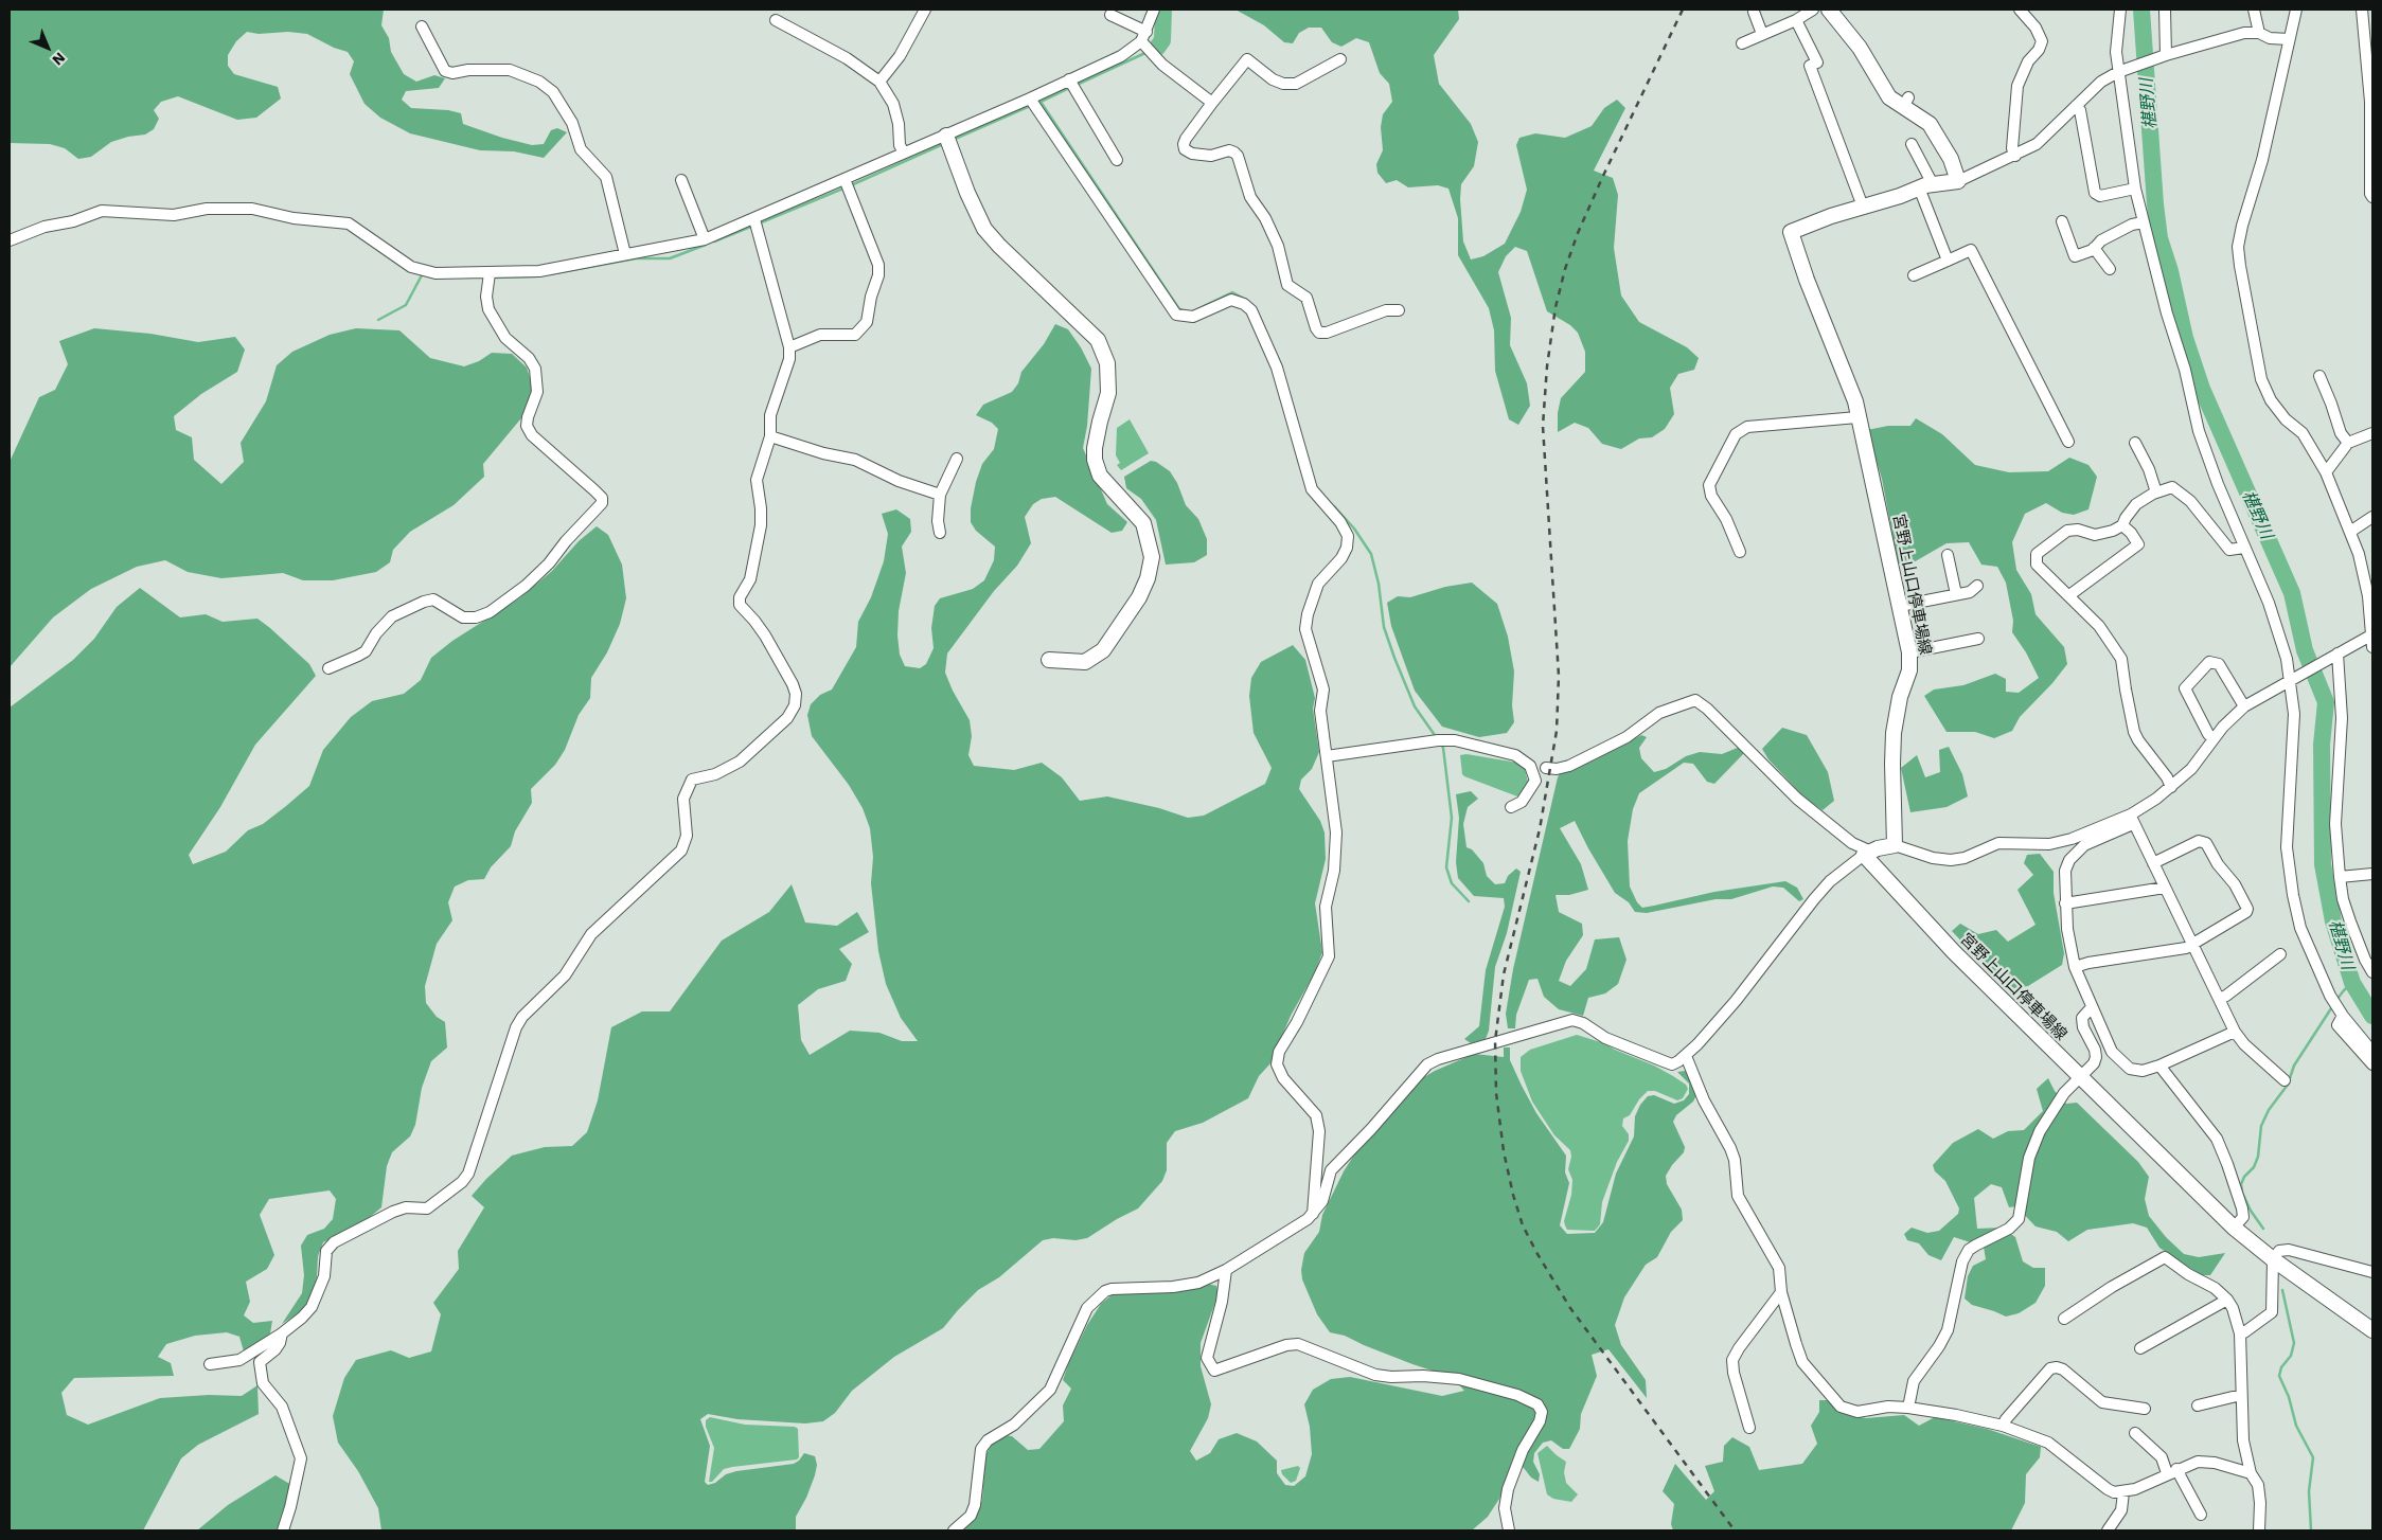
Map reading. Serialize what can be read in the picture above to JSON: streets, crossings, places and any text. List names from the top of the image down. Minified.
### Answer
{"streets":{"main road":["宮野上山口停車場線"]},"water":["椹野川"],"north":"bottom right"}
